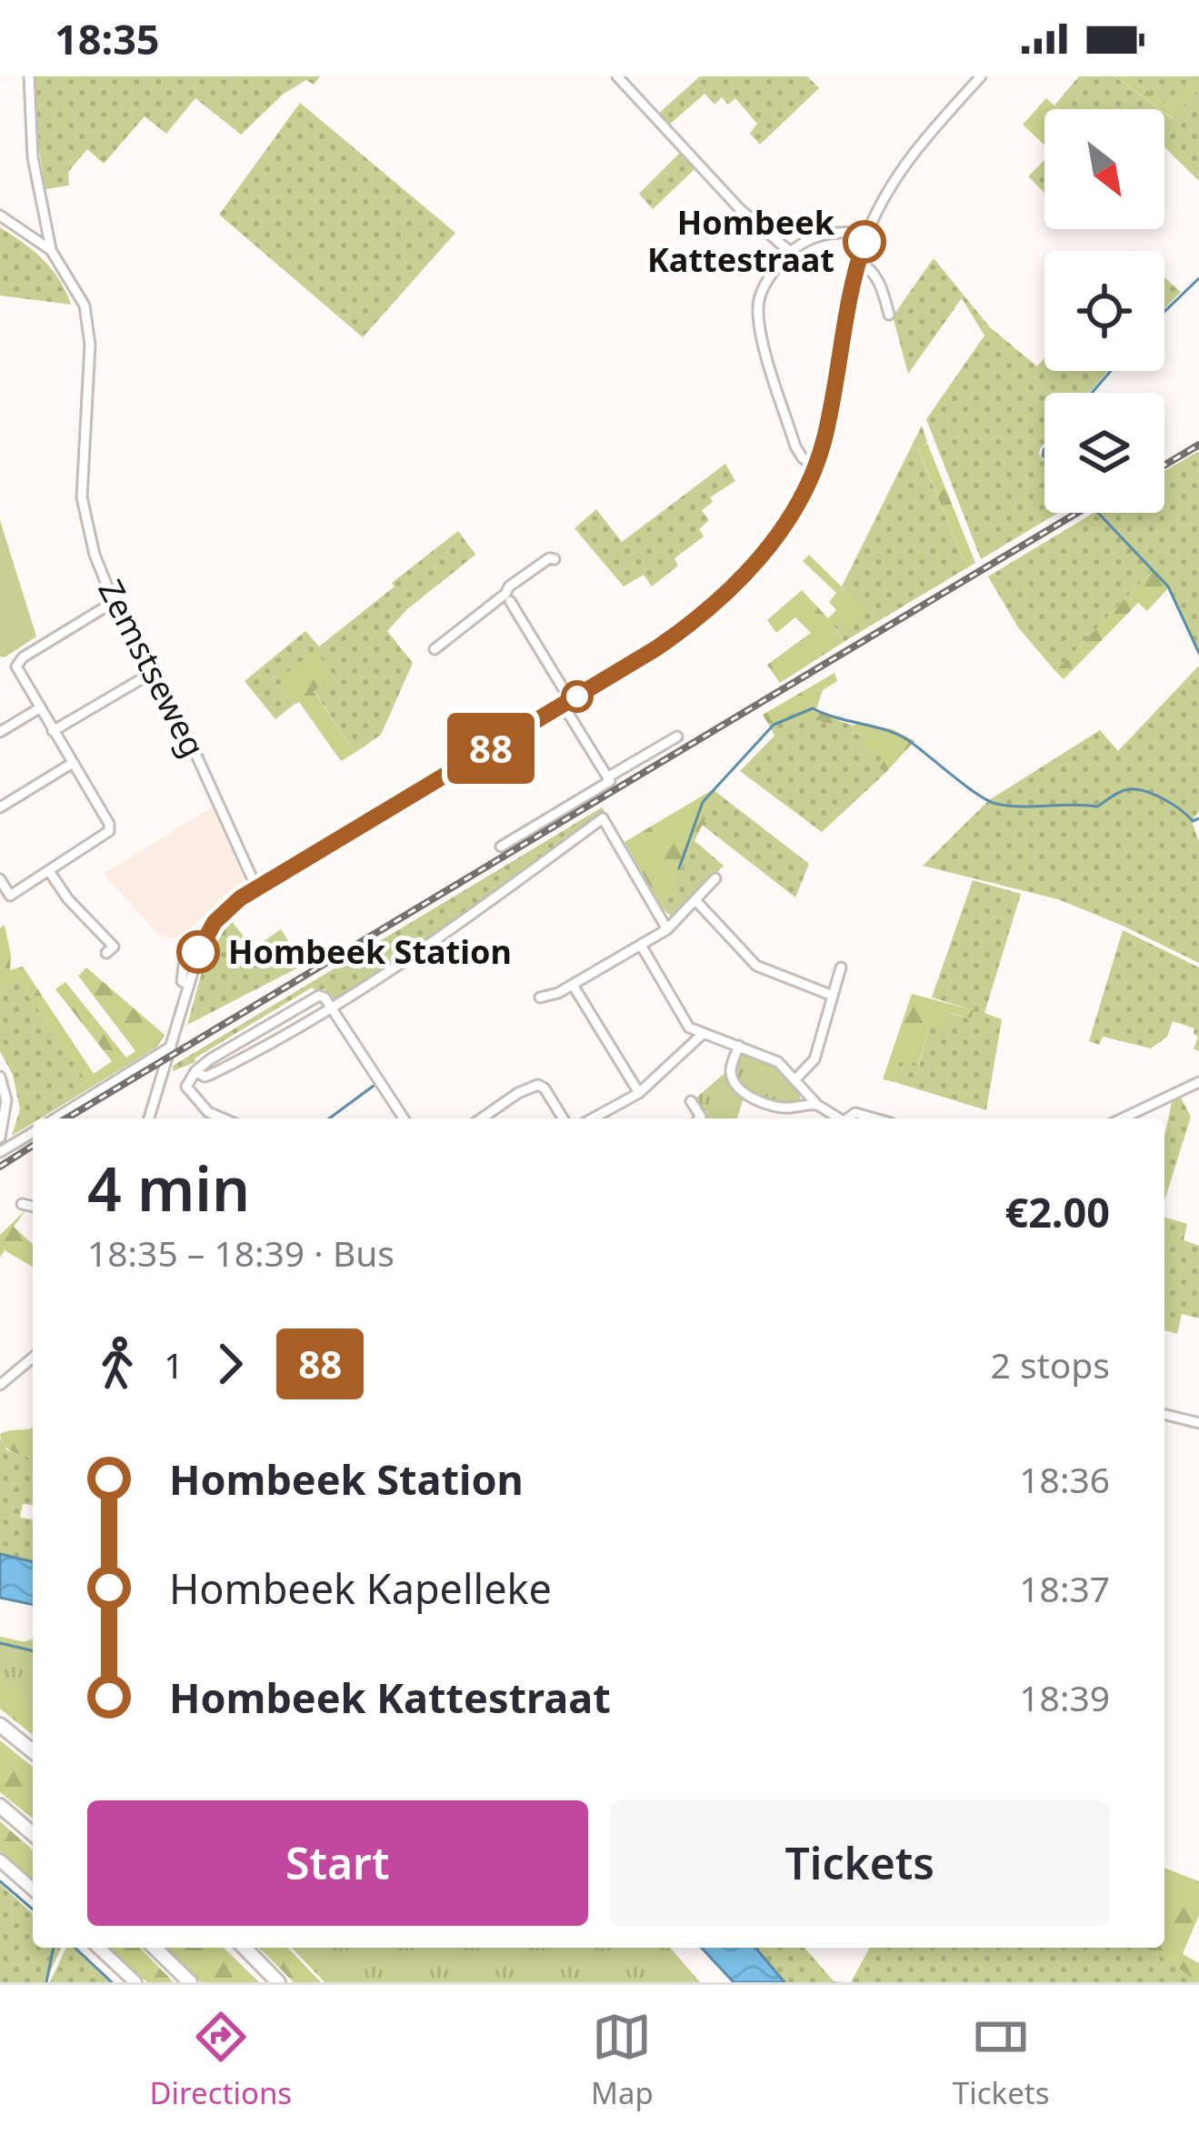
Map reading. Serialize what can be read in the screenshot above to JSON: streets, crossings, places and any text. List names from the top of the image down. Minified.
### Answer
{"streets":{"street":["Zemstseweg"]},"places":["Hombeek Kattestraat","Hombeek Station"],"lines":["bus line 88"],"north":"bottom right","page":{"status":"18:35","on_map":"88","heading":["4 min","18:35 – 18:39 · Bus","€2.00"],"legs":["1","88","2 stops"],"list":[{"name":"Hombeek Station","value":"18:36"},{"name":"Hombeek Kapelleke","value":"18:37"},{"name":"Hombeek Kattestraat","value":"18:39"}],"buttons":["Start","Tickets"],"tabs":["Directions","Map","Tickets"]}}
